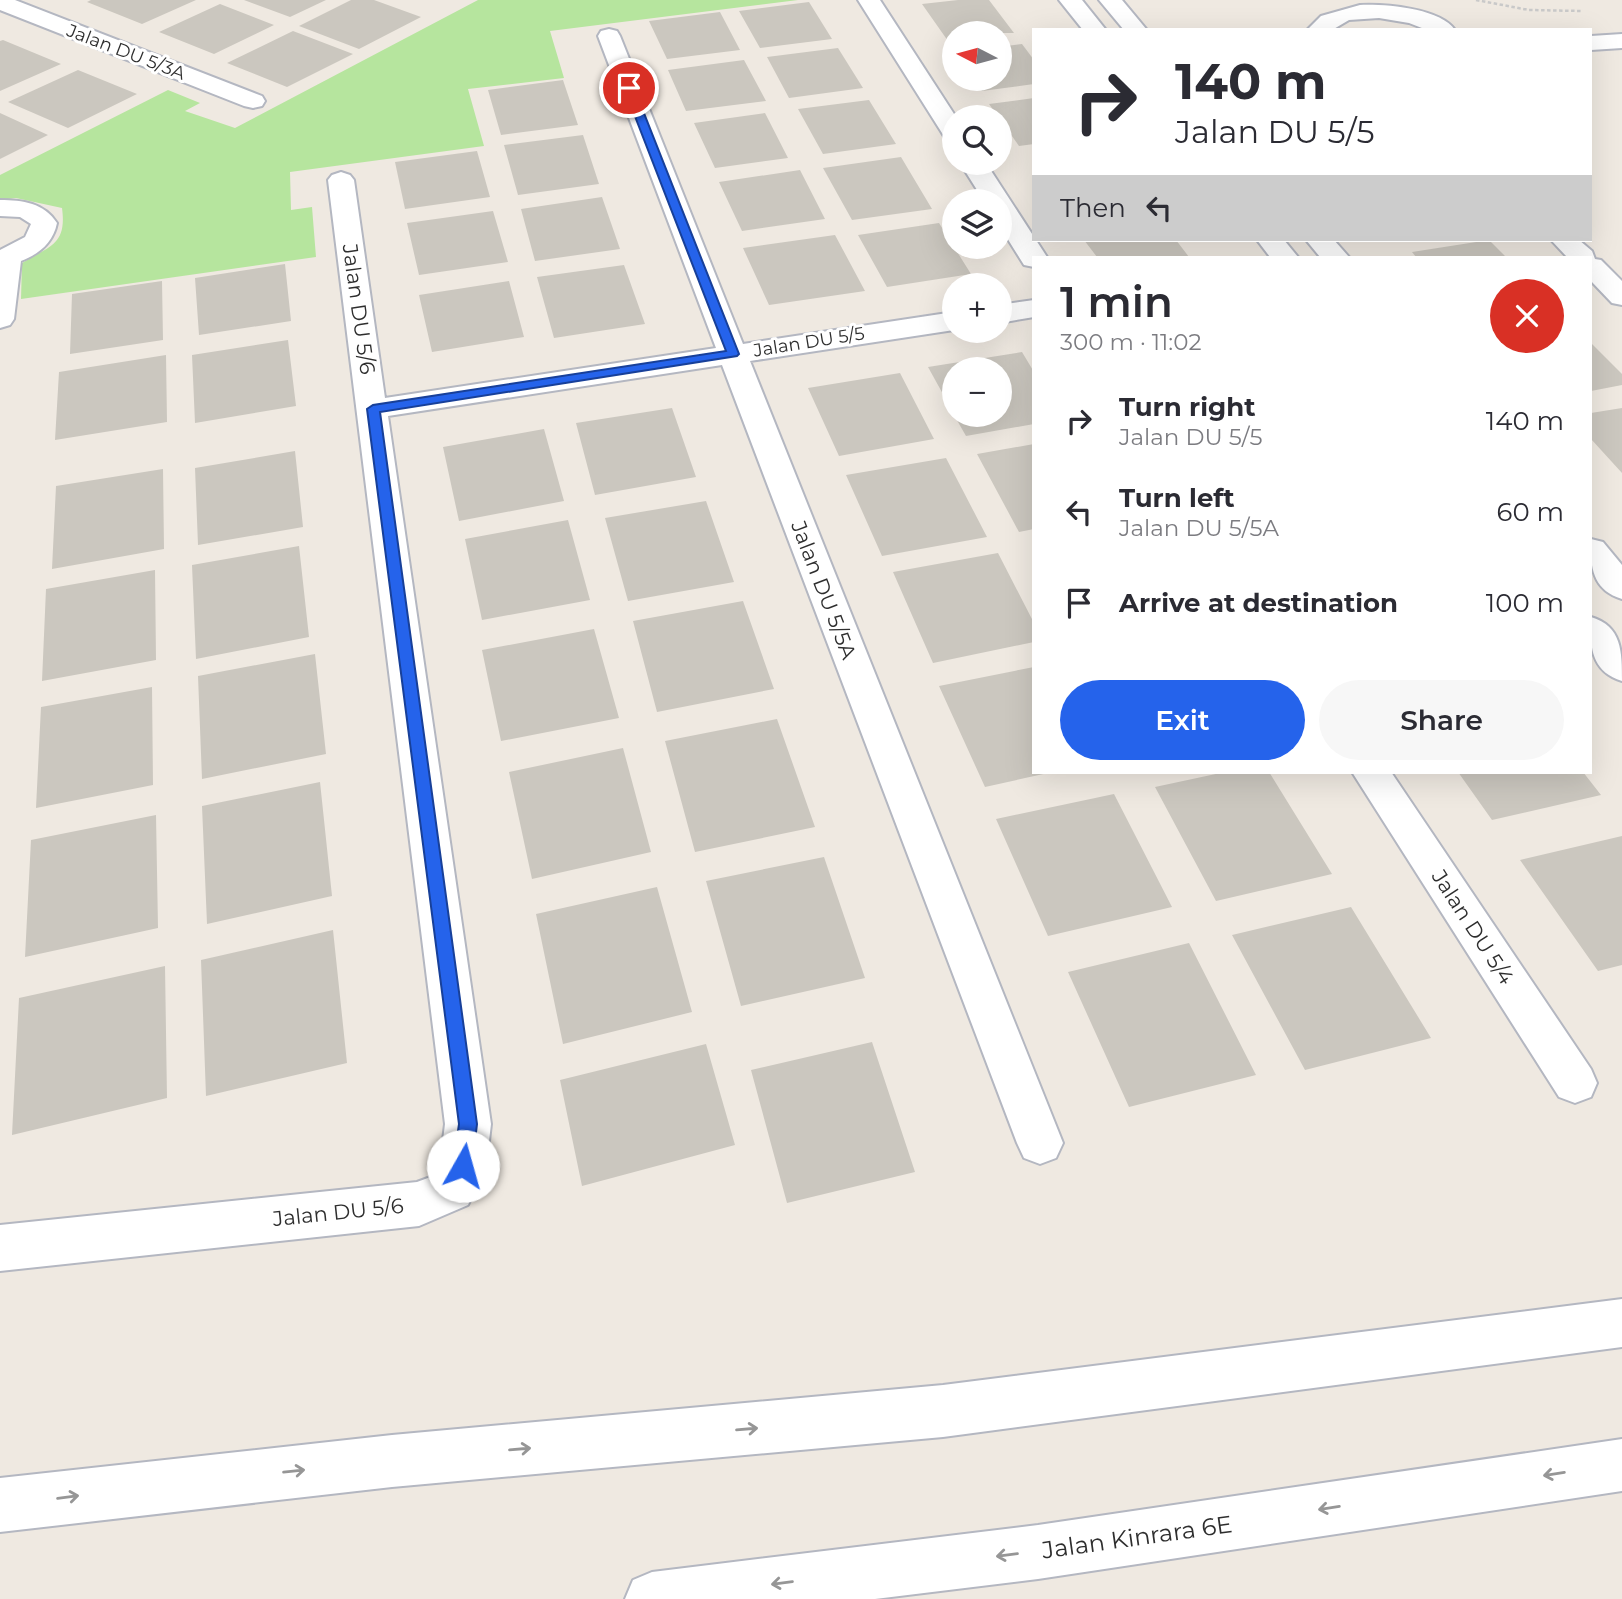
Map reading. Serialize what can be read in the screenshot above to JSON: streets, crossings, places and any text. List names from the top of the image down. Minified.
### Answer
{"streets":{"street":["Jalan DU 5/3A","Jalan DU 5/6","Jalan DU 5/5","Jalan DU 5/5A","Jalan DU 5/4","Jalan Kinrara 6E"]},"crossings":[["Jalan DU 5/6","Jalan DU 5/5"],["Jalan DU 5/5","Jalan DU 5/5A"]],"north":"left","page":{"map_buttons":["+","−"],"turn":["140 m","Jalan DU 5/5"],"then":"Then","heading":["1 min","300 m · 11:02"],"list":[{"name":"Turn right","note":"Jalan DU 5/5","value":"140 m"},{"name":"Turn left","note":"Jalan DU 5/5A","value":"60 m"},{"name":"Arrive at destination","value":"100 m"}],"buttons":["Exit","Share"]}}
